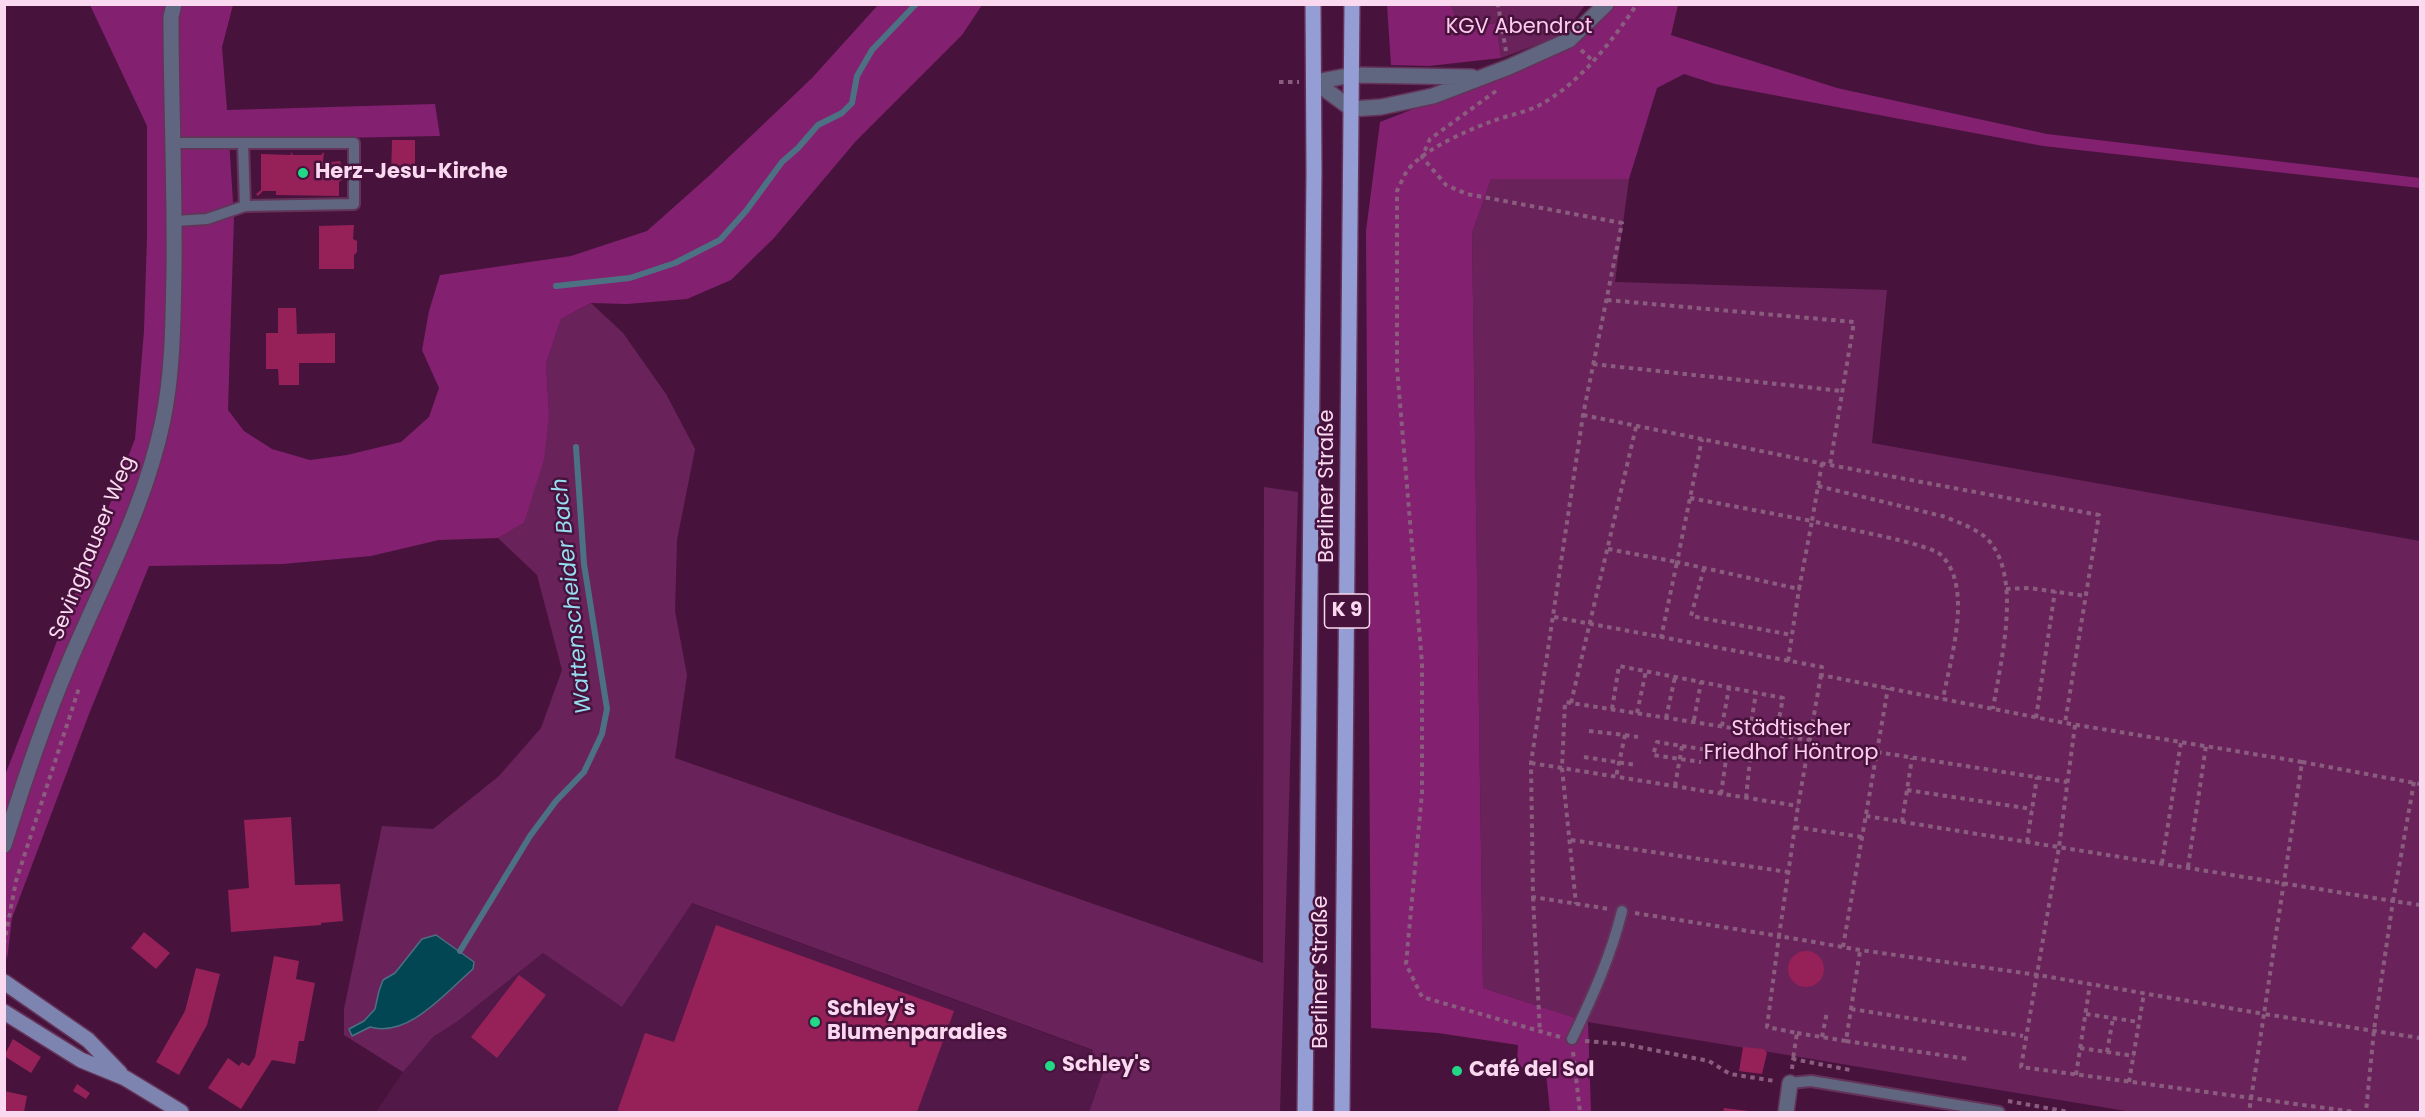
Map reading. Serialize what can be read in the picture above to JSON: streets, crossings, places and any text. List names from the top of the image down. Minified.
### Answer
{"streets":{"main road":["Berliner Straße","K 9"],"street":["Sevinghauser Weg"]},"water":["Wattenscheider Bach"],"parks":["KGV Abendrot","Städtischer Friedhof Höntrop"],"places":["Herz-Jesu-Kirche","Schley's Blumenparadies","Schley's","Café del Sol"]}
